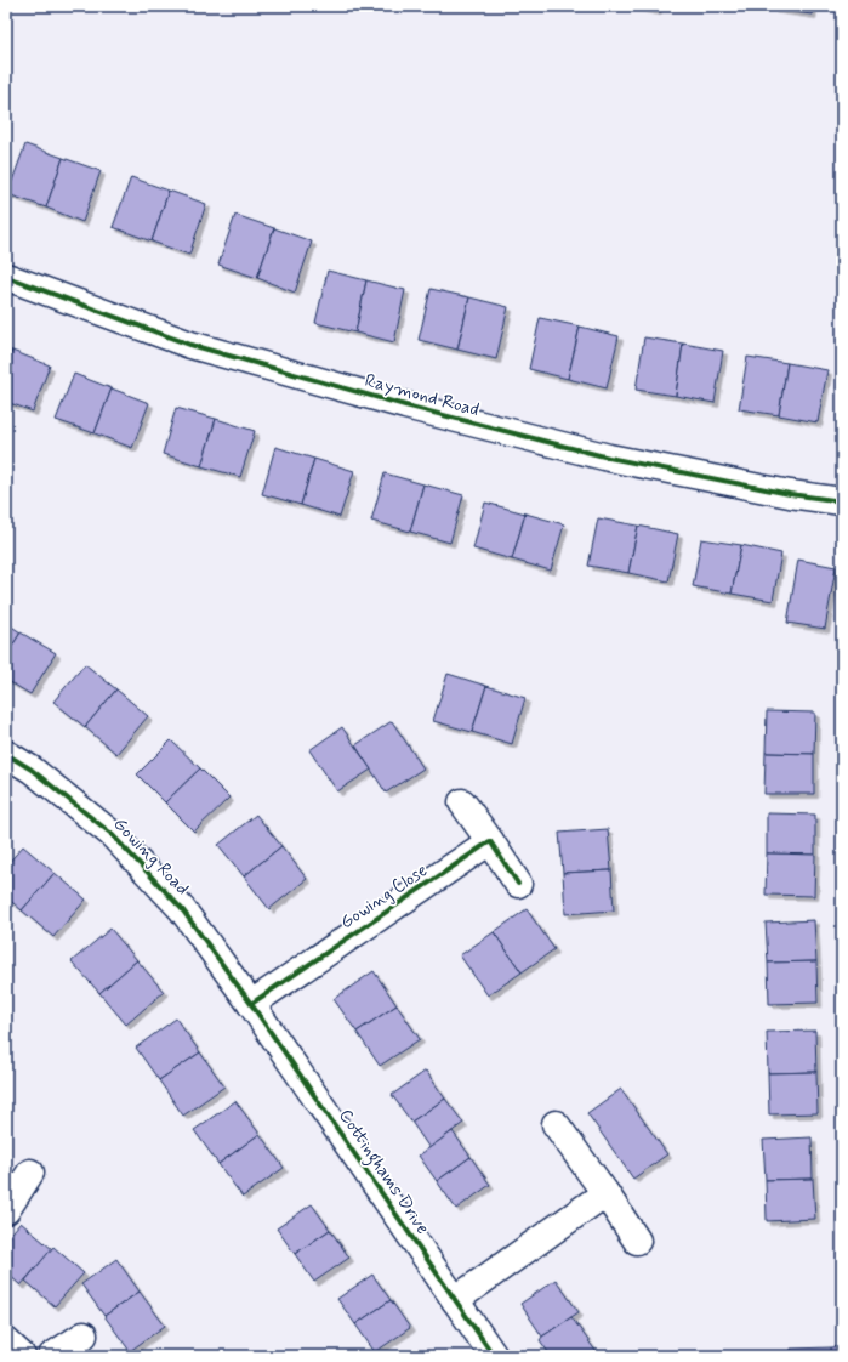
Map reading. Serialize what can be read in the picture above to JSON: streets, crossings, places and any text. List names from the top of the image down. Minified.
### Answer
{"streets":{"street":["Raymond Road","Gowing Road","Gowing Close","Cottinghams Drive"]},"crossings":[["Gowing Road","Gowing Close"],["Gowing Road","Cottinghams Drive"],["Gowing Close","Cottinghams Drive"]]}
